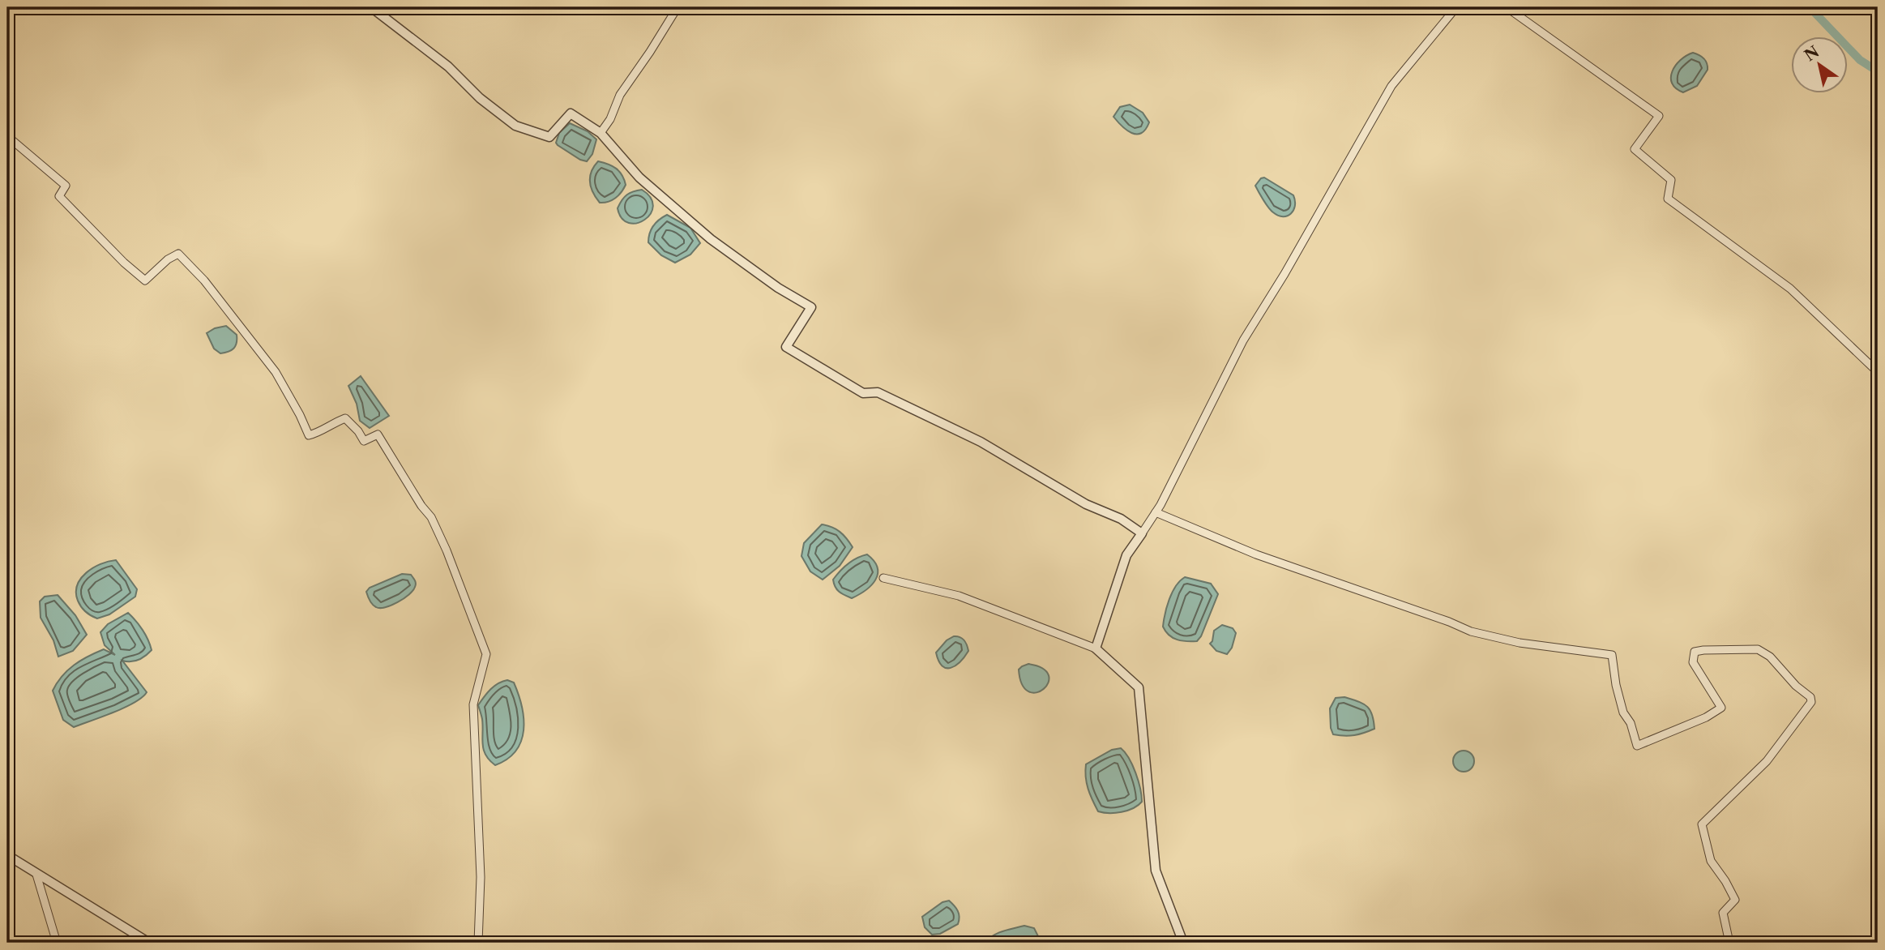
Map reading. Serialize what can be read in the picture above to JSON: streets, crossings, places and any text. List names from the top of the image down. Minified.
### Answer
{"north":"top left"}
